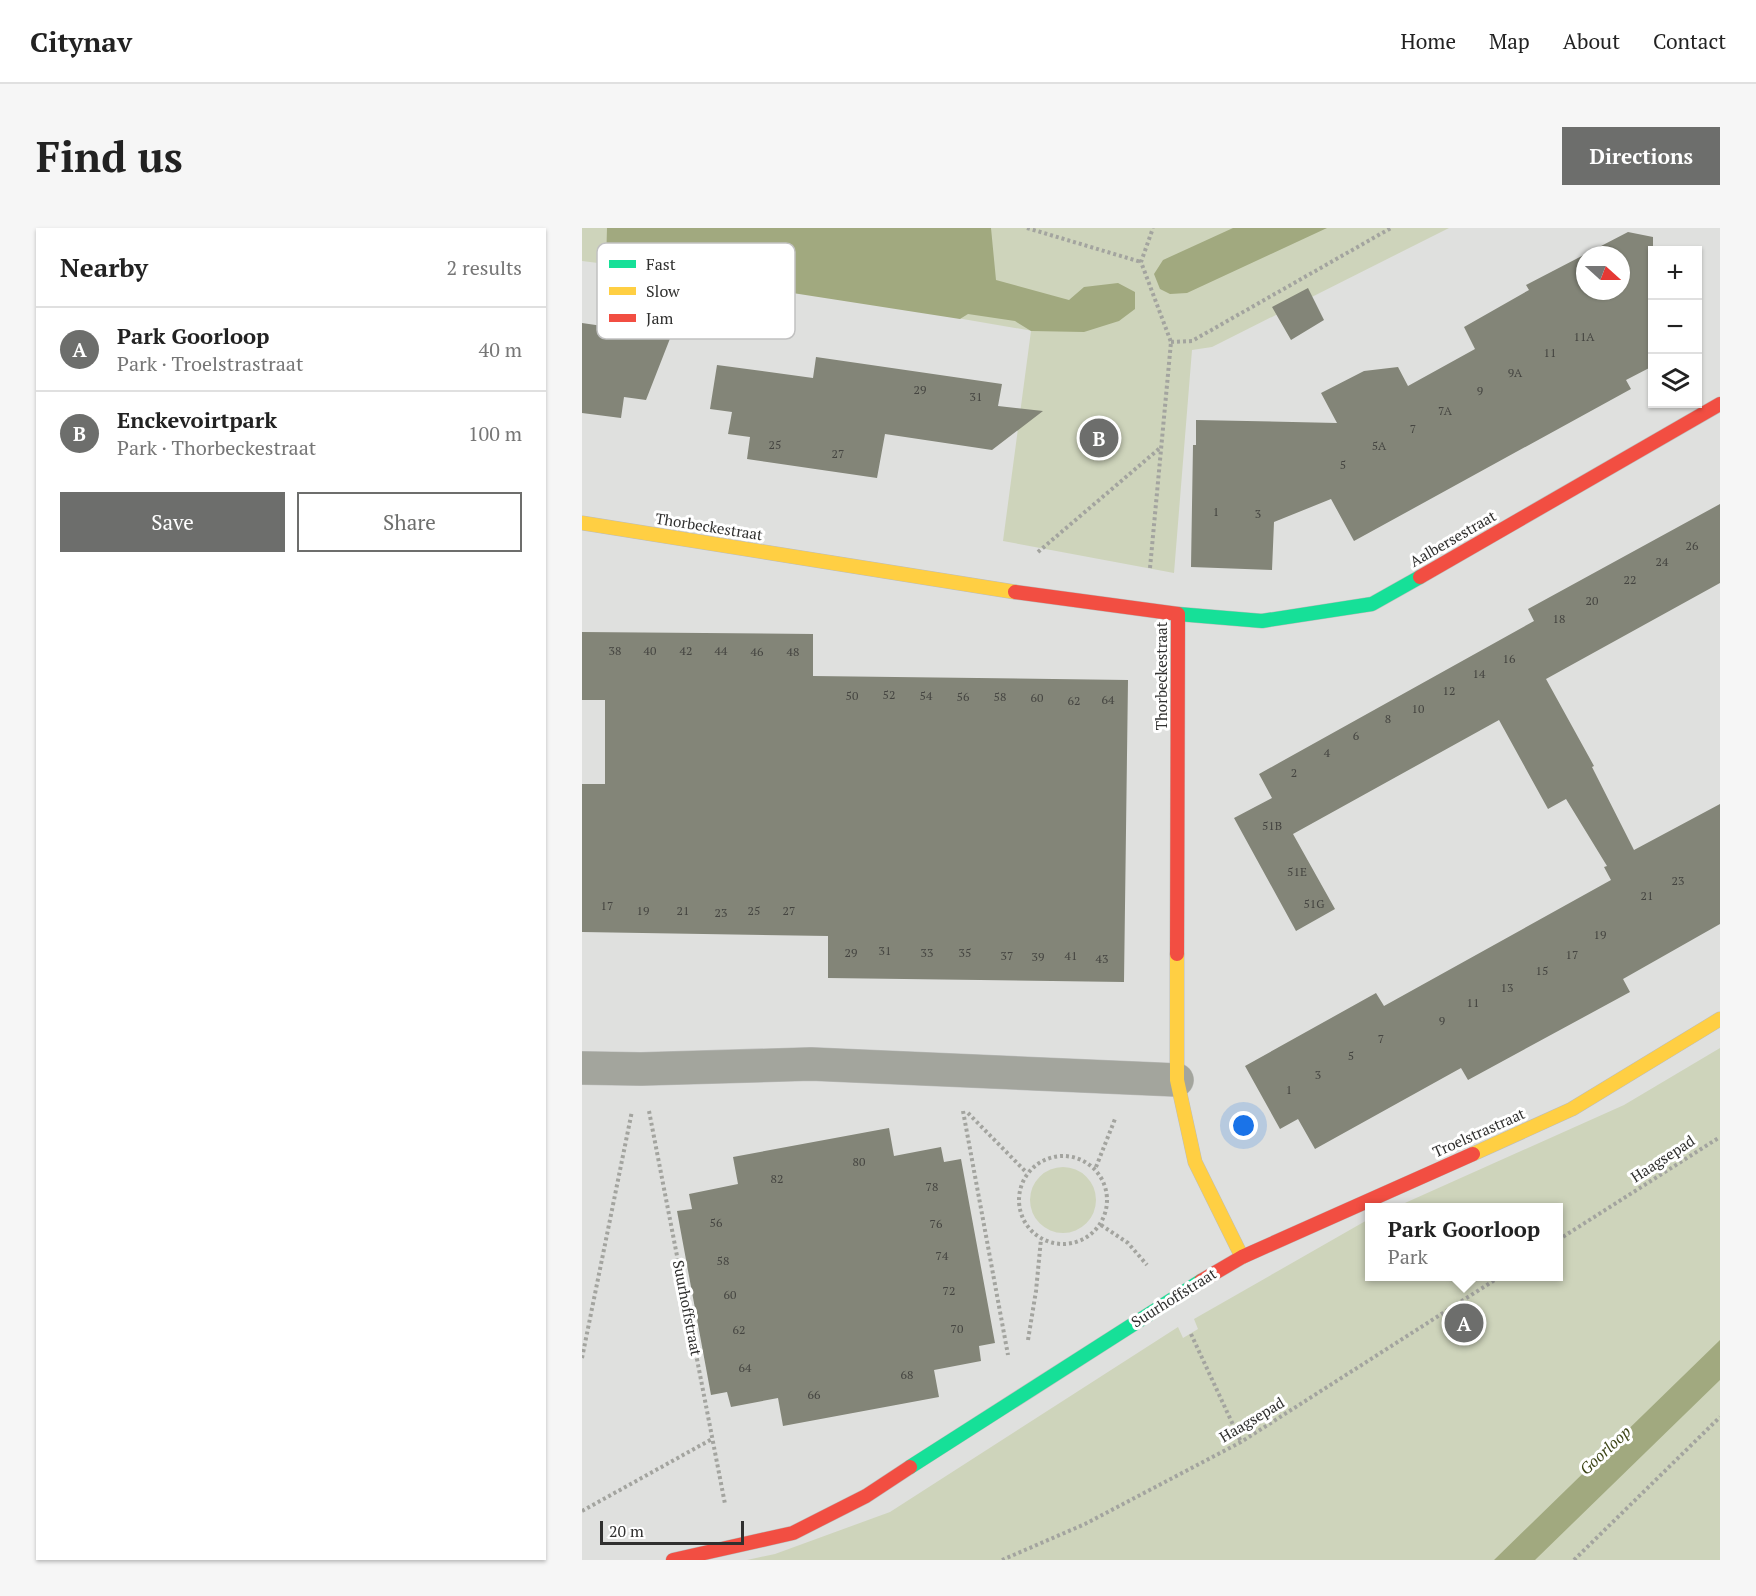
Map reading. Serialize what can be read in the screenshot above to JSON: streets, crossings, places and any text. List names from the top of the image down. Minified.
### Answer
{"streets":{"street":["Thorbeckestraat","Aalbersestraat","Troelstrastraat","Suurhoffstraat"],"path":["Haagsepad"]},"crossings":[["Thorbeckestraat","Aalbersestraat"],["Thorbeckestraat","Troelstrastraat"],["Thorbeckestraat","Suurhoffstraat"],["Troelstrastraat","Suurhoffstraat"]],"water":["Goorloop"],"house_numbers":["11A","11","9A","29","9","31","7A","7","25","5A","27","5","1","3","26","24","22","20","18","38","40","42","44","46","48","16","14","12","52","50","54","56","58","60","64","62","10","8","6","4","2","51B","51E","23","21","51G","17","19","21","25","27","23","19","31","29","33","35","17","37","41","39","43","15","13","11","9","7","5","3","1","80","82","78","56","76","74","58","72","60","70","62","64","68","66"],"legend":["Fast","Slow","Jam"],"scale_bar":"20 m","north":"right","page":{"header":"Citynav","nav":["Home","Map","About","Contact"],"buttons":["Directions",["Save","Share"]],"title":"Find us","heading":["Nearby","2 results"],"map_buttons":["+","−"],"list":[{"mark":"A","name":"Park Goorloop","note":"Park · Troelstrastraat","value":"40 m"},{"mark":"B","name":"Enckevoirtpark","note":"Park · Thorbeckestraat","value":"100 m"}],"pins":["B","A"],"popup":["Park Goorloop","Park"],"scale":"20 m"}}
